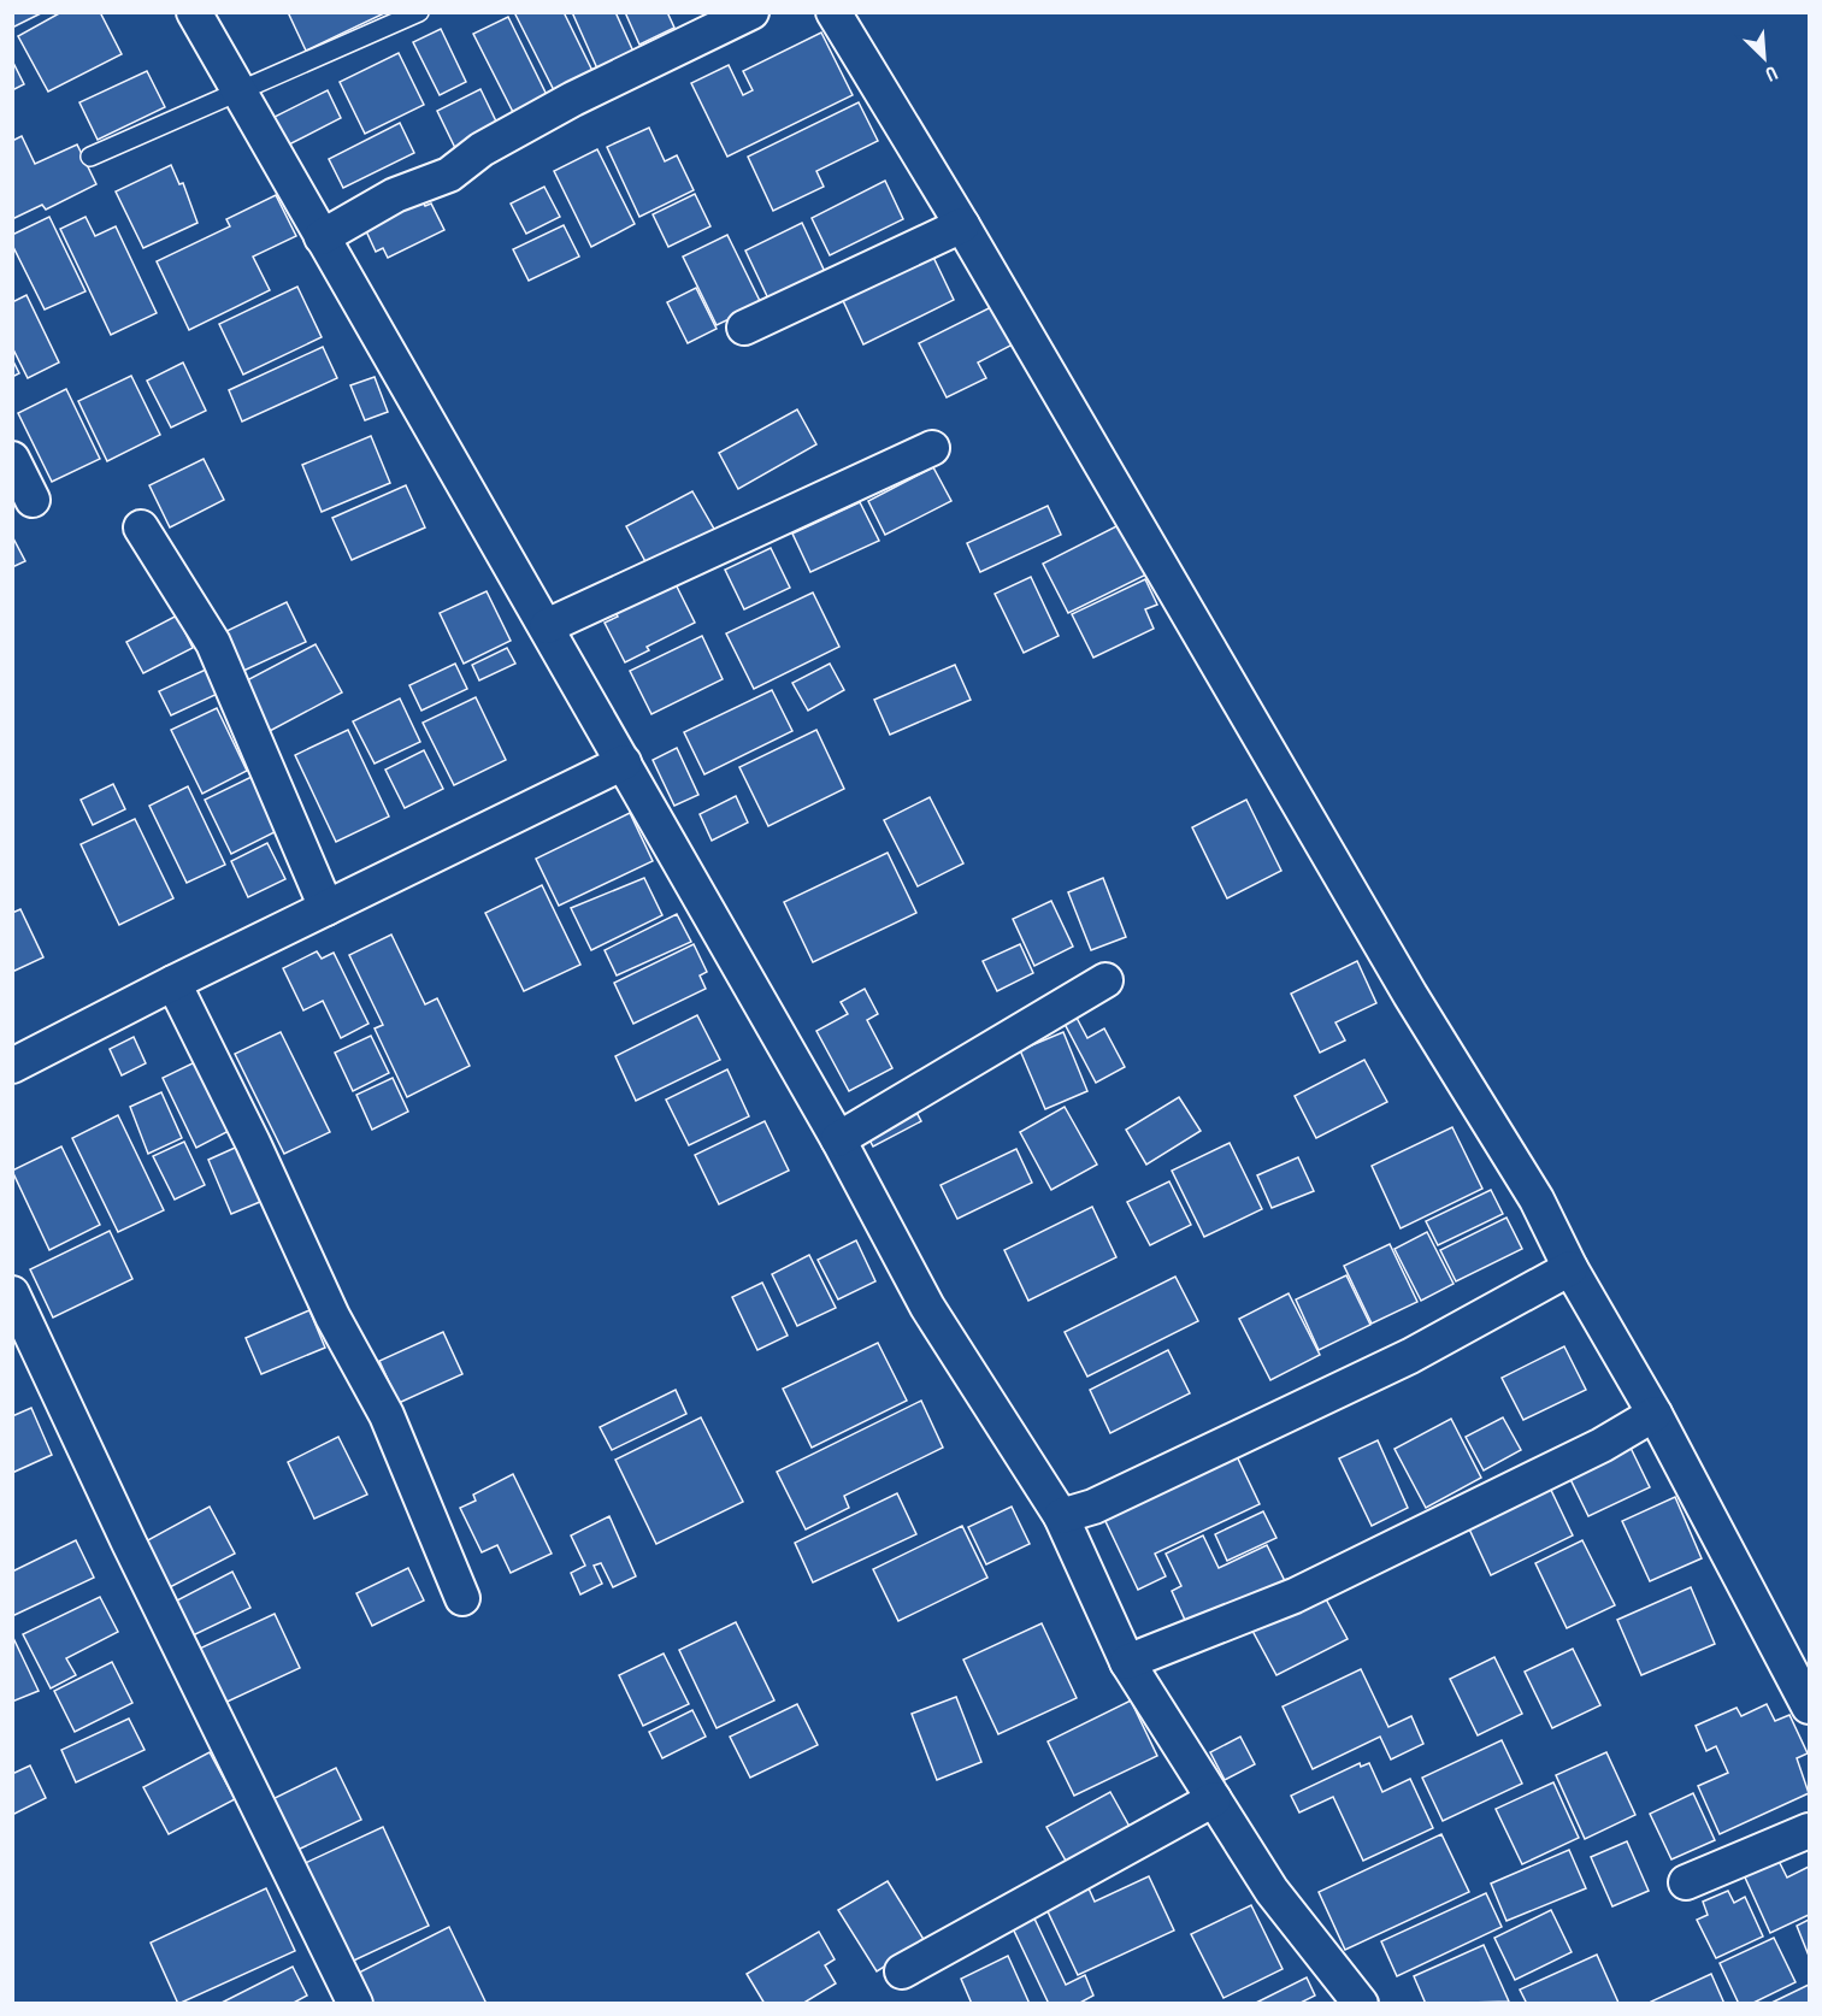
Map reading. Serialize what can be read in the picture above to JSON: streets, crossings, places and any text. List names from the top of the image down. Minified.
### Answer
{"north":"bottom right"}
